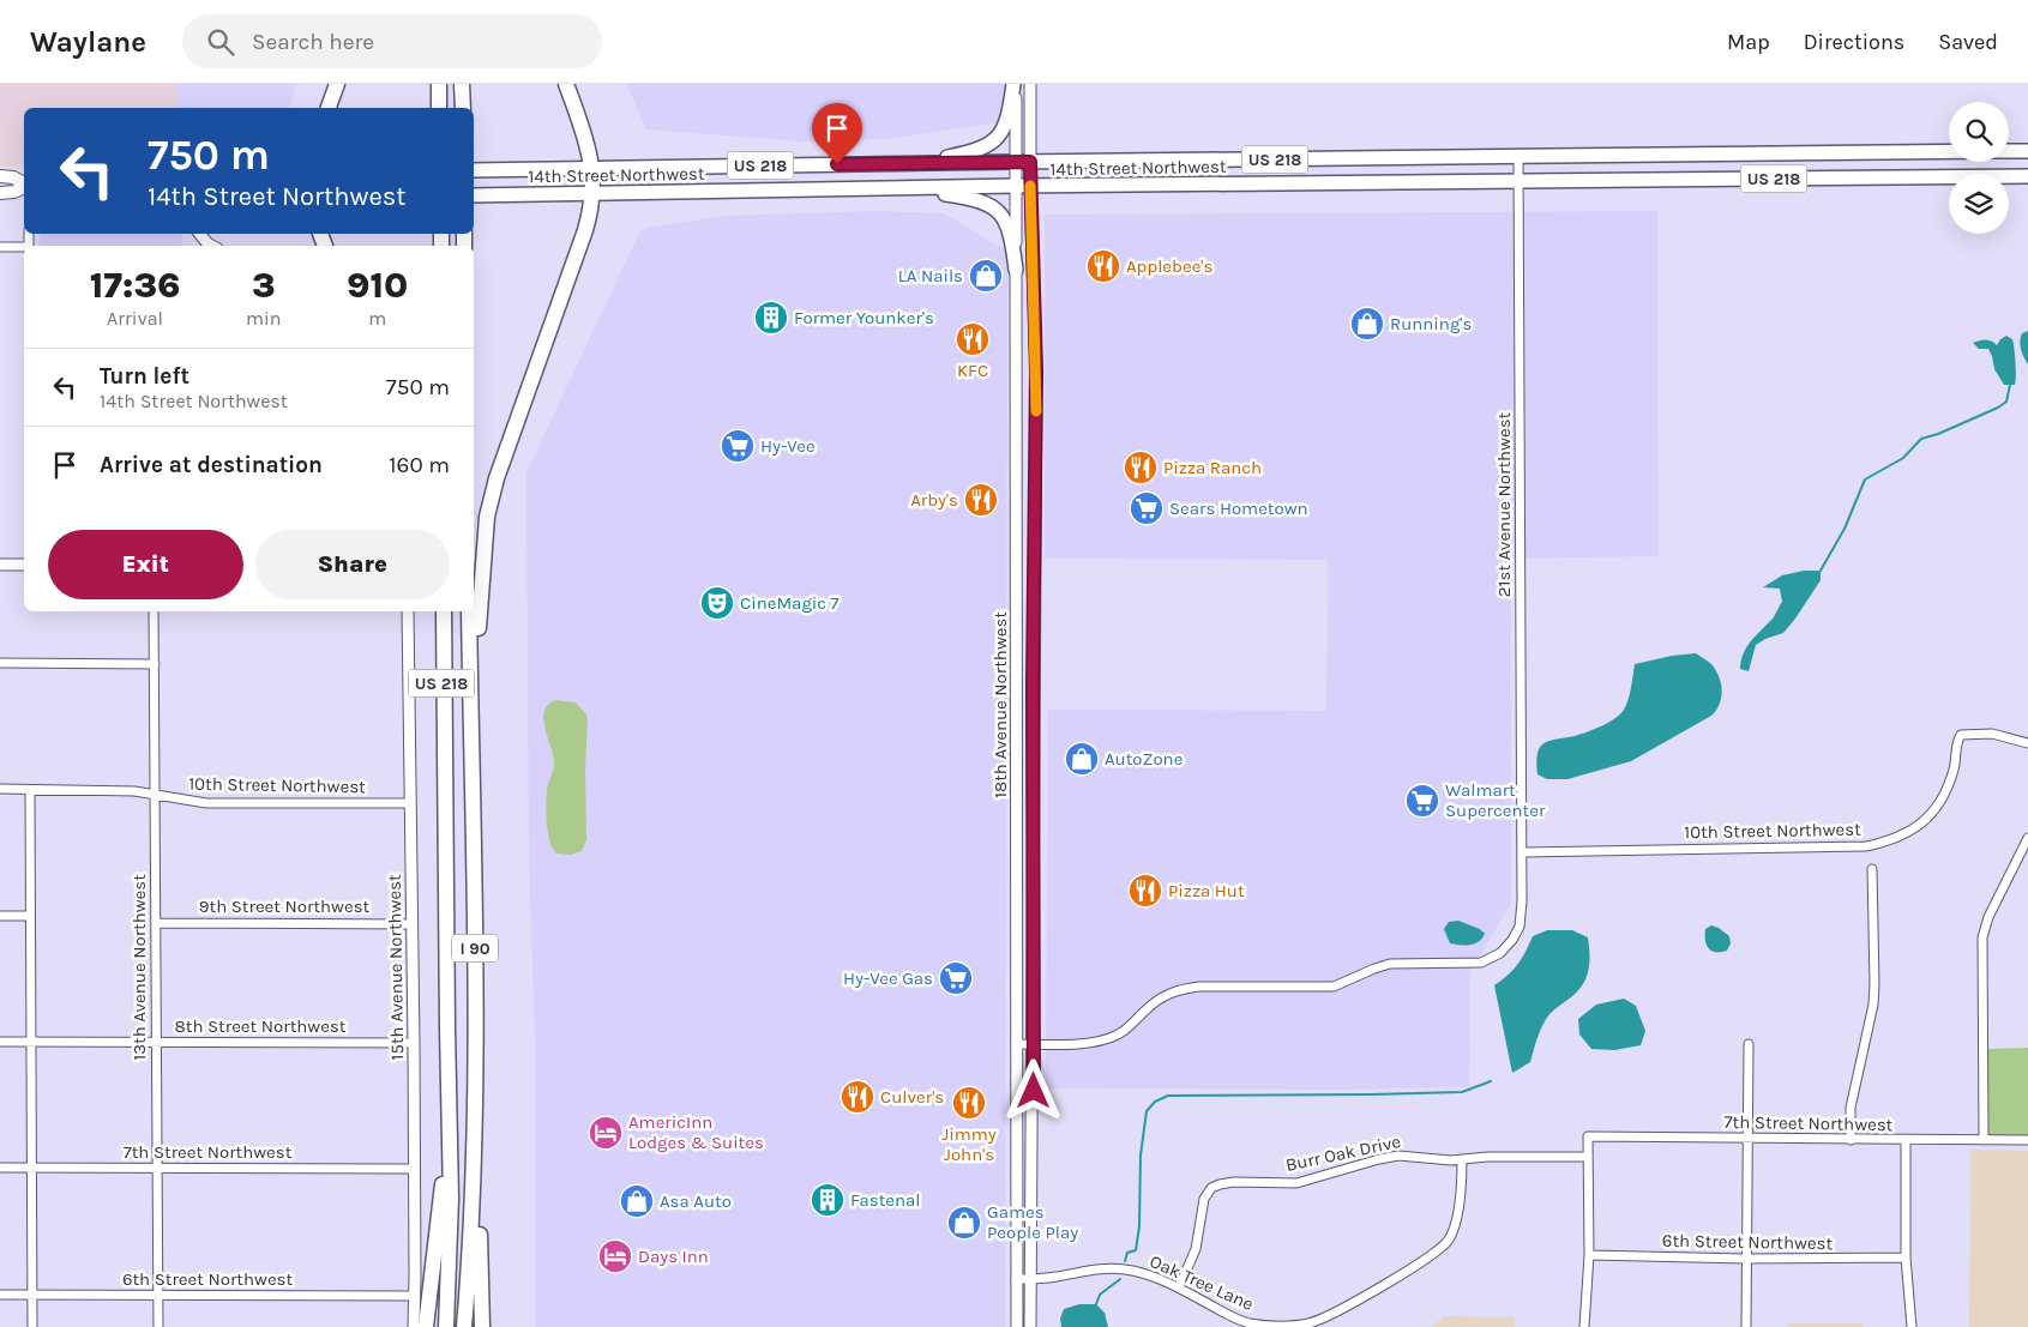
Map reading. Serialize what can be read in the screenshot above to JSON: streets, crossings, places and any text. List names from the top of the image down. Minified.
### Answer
{"streets":{"highway":["US 218","I 90"],"main road":["14th Street Northwest"],"street":["21st Avenue Northwest","18th Avenue Northwest","10th Street Northwest","9th Street Northwest","13th Avenue Northwest","15th Avenue Northwest","8th Street Northwest","7th Street Northwest","Burr Oak Drive","6th Street Northwest","Oak Tree Lane"]},"crossings":[["US 218","14th Street Northwest"],["US 218","21st Avenue Northwest"],["US 218","I 90"],["14th Street Northwest","21st Avenue Northwest"],["14th Street Northwest","18th Avenue Northwest"],["21st Avenue Northwest","10th Street Northwest"],["18th Avenue Northwest","Oak Tree Lane"],["10th Street Northwest","13th Avenue Northwest"],["10th Street Northwest","15th Avenue Northwest"],["9th Street Northwest","13th Avenue Northwest"],["9th Street Northwest","15th Avenue Northwest"],["13th Avenue Northwest","8th Street Northwest"],["13th Avenue Northwest","7th Street Northwest"],["13th Avenue Northwest","6th Street Northwest"],["15th Avenue Northwest","8th Street Northwest"],["15th Avenue Northwest","7th Street Northwest"],["15th Avenue Northwest","6th Street Northwest"],["7th Street Northwest","Burr Oak Drive"],["Burr Oak Drive","Oak Tree Lane"]],"places":{"restaurant":["Applebee's","KFC","Pizza Ranch","Arby's","Pizza Hut","Culver's","Jimmy John's"],"shop":["LA Nails","Running's","AutoZone","Asa Auto","Games People Play"],"building":["Former Younker's","Fastenal"],"supermarket":["Hy-Vee","Sears Hometown","Walmart Supercenter","Hy-Vee Gas"],"theatre":["CineMagic 7"],"hotel":["AmericInn Lodges & Suites","Days Inn"]},"page":{"header":"Waylane","search":"Search here","nav":["Map","Directions","Saved"],"turn":["750 m","14th Street Northwest"],"eta":["17:36","Arrival","3","min","910","m"],"list":[{"name":"Turn left","note":"14th Street Northwest","value":"750 m"},{"name":"Arrive at destination","value":"160 m"}],"buttons":["Exit","Share"]}}
